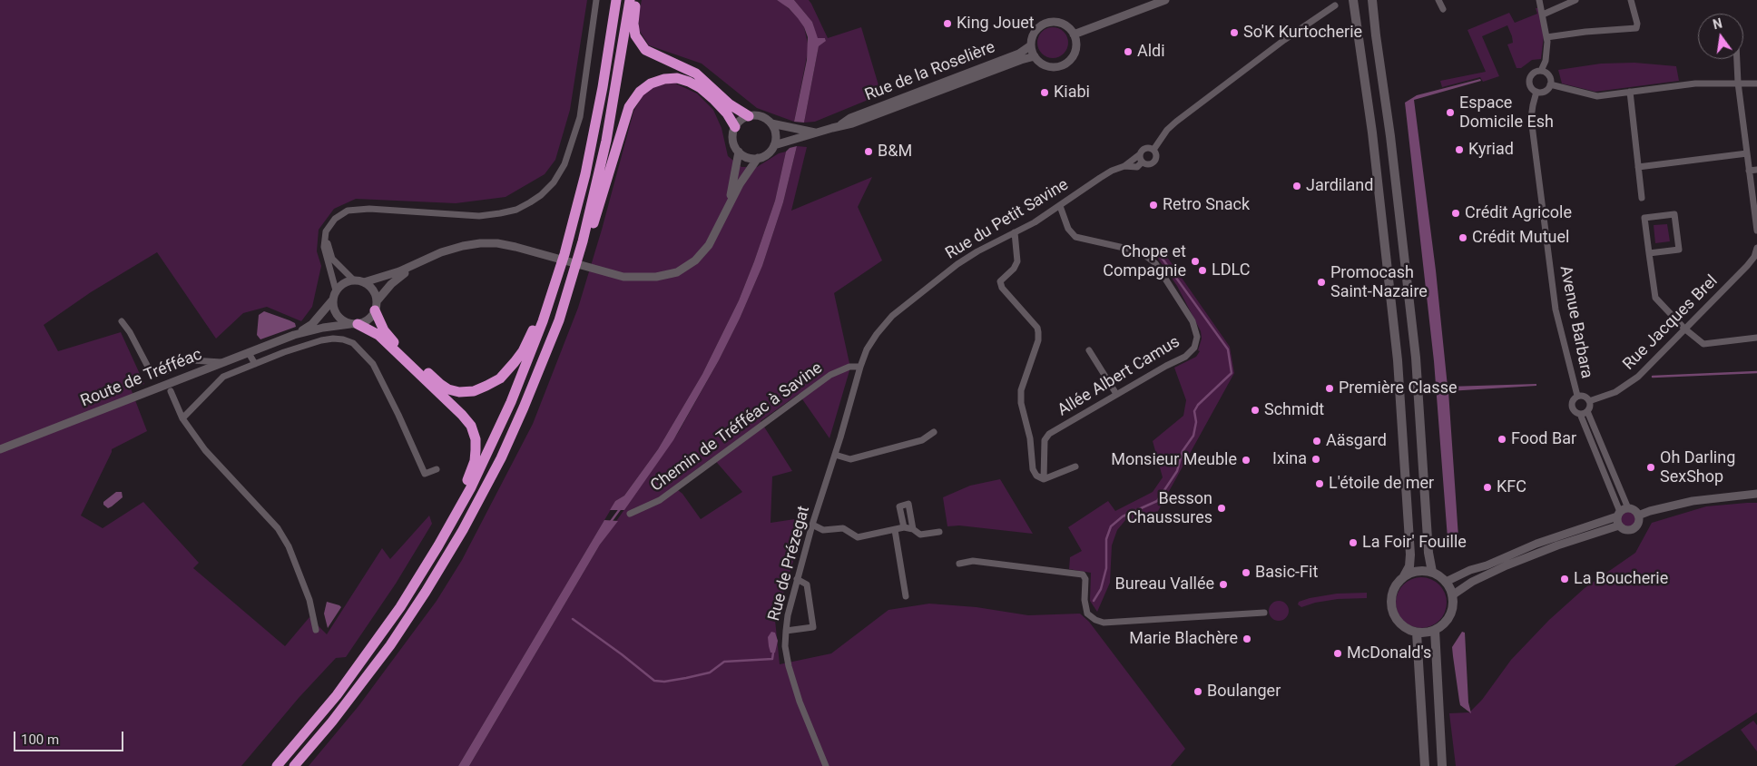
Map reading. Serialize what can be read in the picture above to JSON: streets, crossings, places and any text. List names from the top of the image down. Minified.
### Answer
{"streets":{"street":["Rue de la Roselière","Rue du Petit Savine","Avenue Barbara","Rue Jacques Brel","Allée Albert Camus","Route de Tréfféac","Chemin de Tréfféac à Savine","Rue de Prézegat"]},"crossings":[["Rue du Petit Savine","Allée Albert Camus"],["Rue du Petit Savine","Chemin de Tréfféac à Savine"],["Rue du Petit Savine","Rue de Prézegat"],["Avenue Barbara","Rue Jacques Brel"],["Chemin de Tréfféac à Savine","Rue de Prézegat"]],"places":["King Jouet","So'K Kurtocherie","Aldi","Kiabi","Espace Domicile Esh","Kyriad","B&M","Jardiland","Retro Snack","Crédit Agricole","Crédit Mutuel","Chope et Compagnie","LDLC","Promocash Saint-Nazaire","Première Classe","Schmidt","Food Bar","Aäsgard","Ixina","Monsieur Meuble","Oh Darling SexShop","L'étoile de mer","KFC","Besson Chaussures","La Foir' Fouille","Basic-Fit","La Boucherie","Bureau Vallée","Marie Blachère","McDonald's","Boulanger"],"scale_bar":"100 m","north":"top"}
